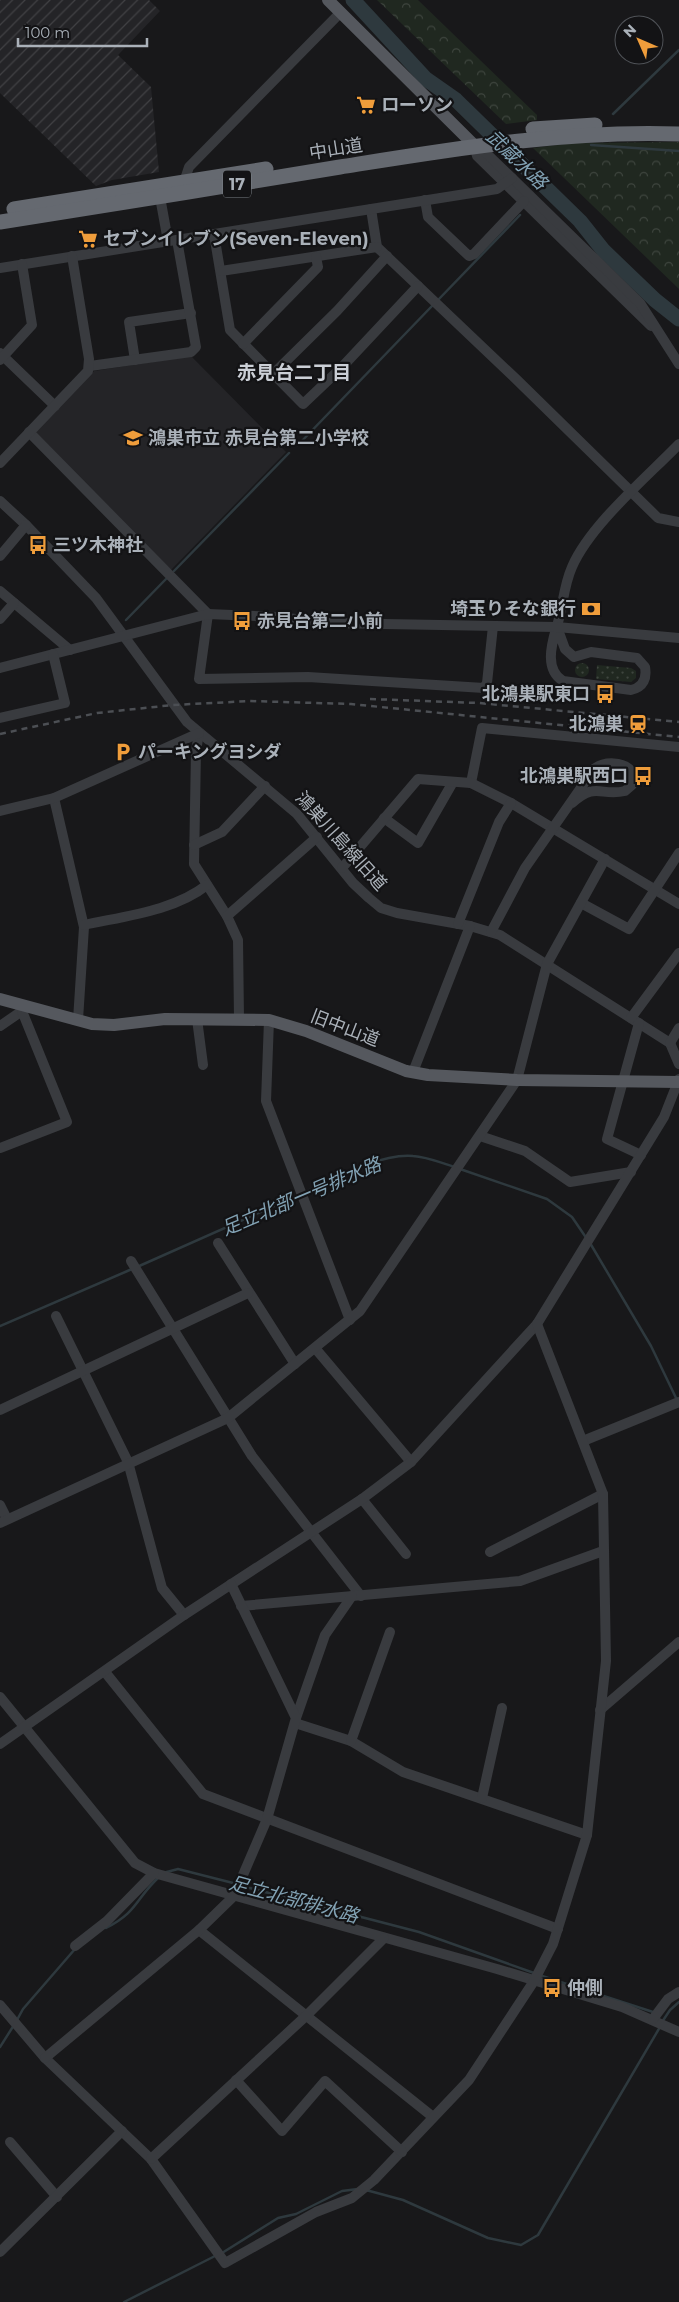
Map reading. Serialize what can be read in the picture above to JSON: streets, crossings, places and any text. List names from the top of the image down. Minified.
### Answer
{"streets":{"highway":["中山道","17"],"main road":["旧中山道"],"street":["鴻巣川島線旧道"]},"districts":["赤見台二丁目"],"water":["武蔵水路","足立北部一号排水路","足立北部排水路"],"places":{"supermarket":["ローソン","セブンイレブン(Seven-Eleven)"],"school or university":["鴻巣市立 赤見台第二小学校"],"bus stop":["三ツ木神社","赤見台第二小前","北鴻巣駅東口","北鴻巣駅西口","仲側"],"bank":["埼玉りそな銀行"],"station":["北鴻巣"],"parking":["パーキングヨシダ"]},"scale_bar":"100 m","north":"top left"}
